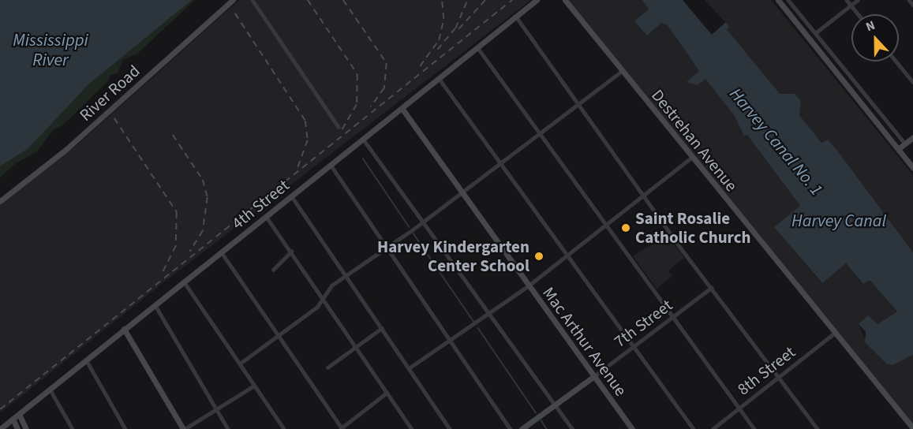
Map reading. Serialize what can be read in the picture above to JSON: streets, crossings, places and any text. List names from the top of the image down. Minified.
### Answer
{"streets":{"main road":["River Road","Destrehan Avenue","4th Street","7th Street","Mac Arthur Avenue"],"street":["8th Street"]},"crossings":[["Destrehan Avenue","8th Street"],["4th Street","Mac Arthur Avenue"],["7th Street","Mac Arthur Avenue"]],"water":["Mississippi River","Harvey Canal No. 1","Harvey Canal"],"places":["Saint Rosalie Catholic Church","Harvey Kindergarten Center School"],"north":"top"}
